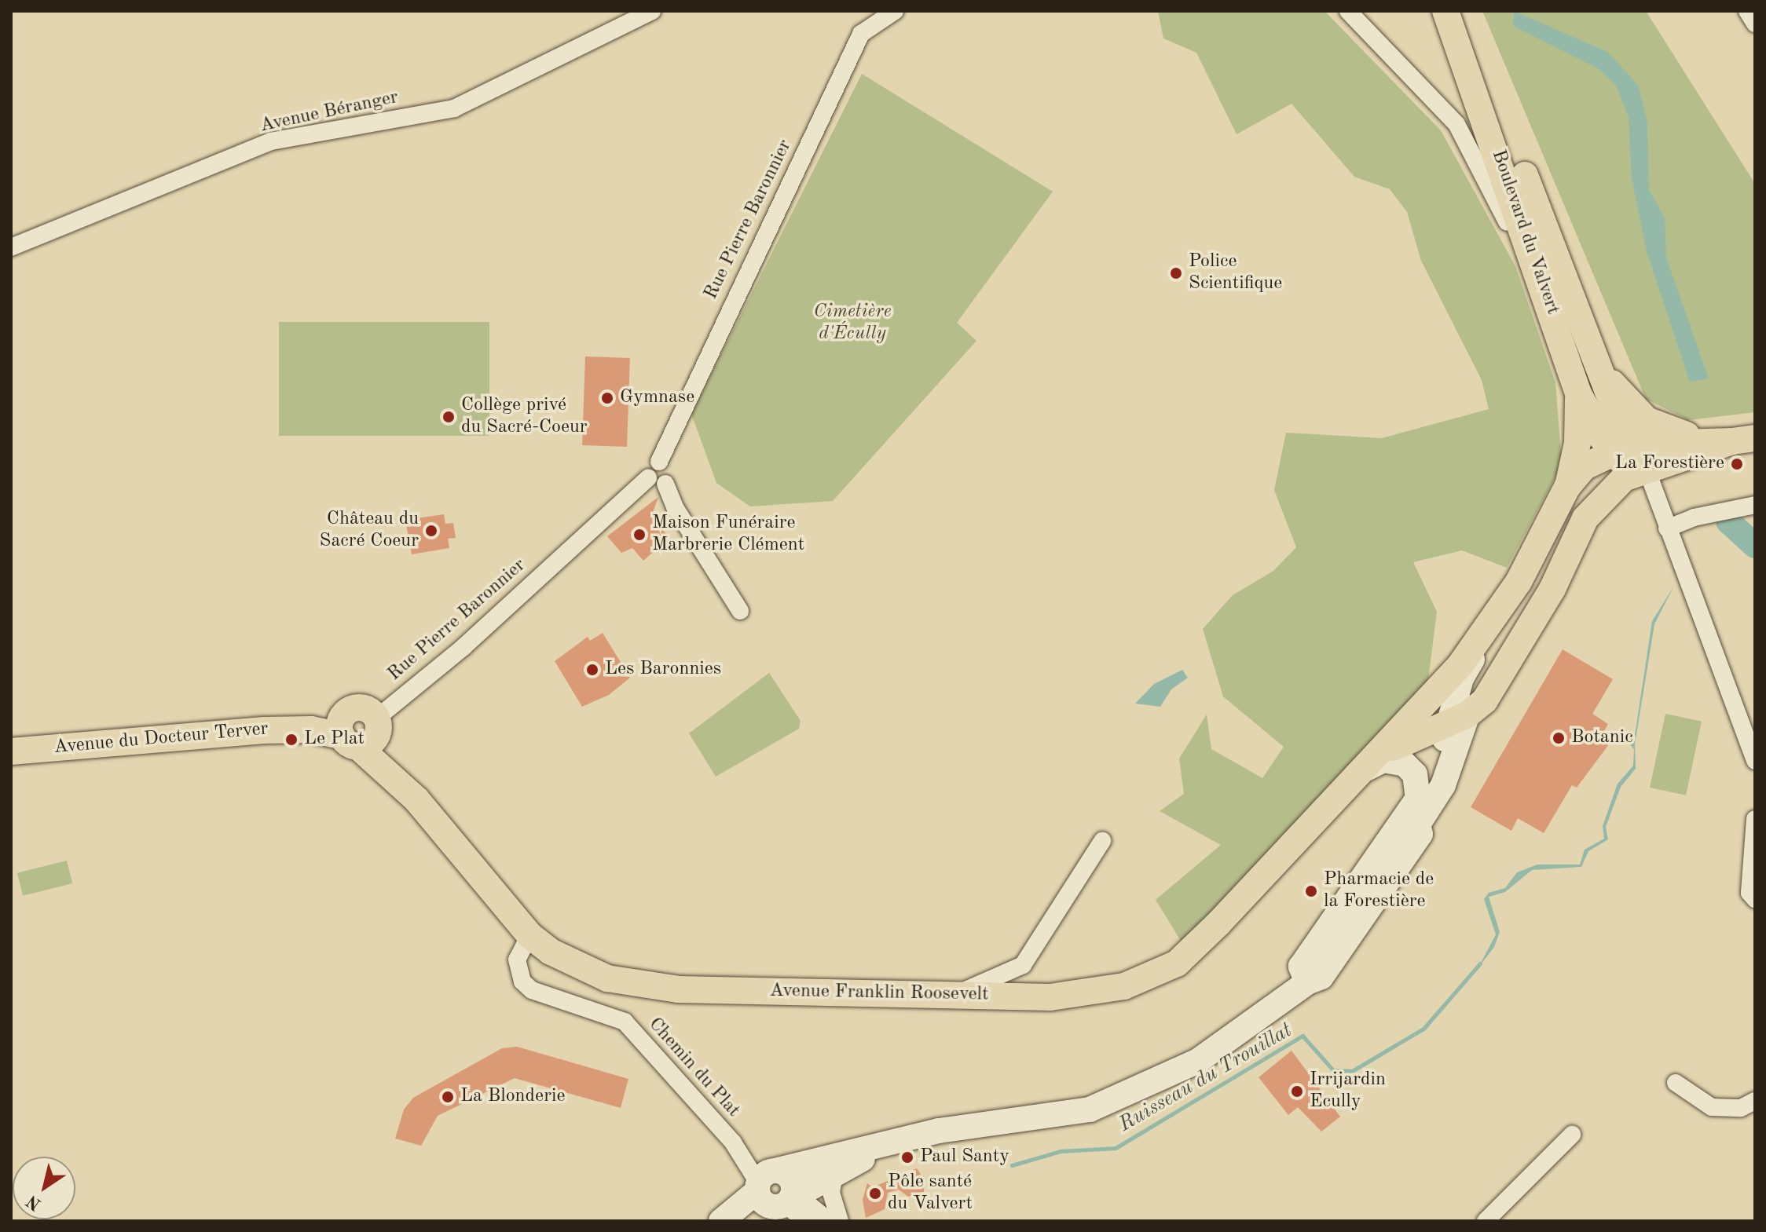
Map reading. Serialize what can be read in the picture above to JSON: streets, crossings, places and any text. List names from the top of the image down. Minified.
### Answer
{"streets":{"main road":["Boulevard du Valvert","Avenue du Docteur Terver","Avenue Franklin Roosevelt"],"street":["Avenue Béranger","Rue Pierre Baronnier","Chemin du Plat"]},"crossings":[["Rue Pierre Baronnier","Avenue du Docteur Terver"],["Rue Pierre Baronnier","Avenue Franklin Roosevelt"],["Boulevard du Valvert","Avenue Franklin Roosevelt"],["Avenue du Docteur Terver","Avenue Franklin Roosevelt"],["Avenue Franklin Roosevelt","Chemin du Plat"]],"water":["Ruisseau du Trouillat"],"parks":["Cimetière d'Écully"],"places":["Police Scientifique","Gymnase","Collège privé du Sacré-Coeur","La Forestière","Château du Sacré Coeur","Maison Funéraire Marbrerie Clément","Les Baronnies","Botanic","Le Plat","Pharmacie de la Forestière","Irrijardin Ecully","La Blonderie","Paul Santy","Pôle santé du Valvert"],"north":"bottom left"}
